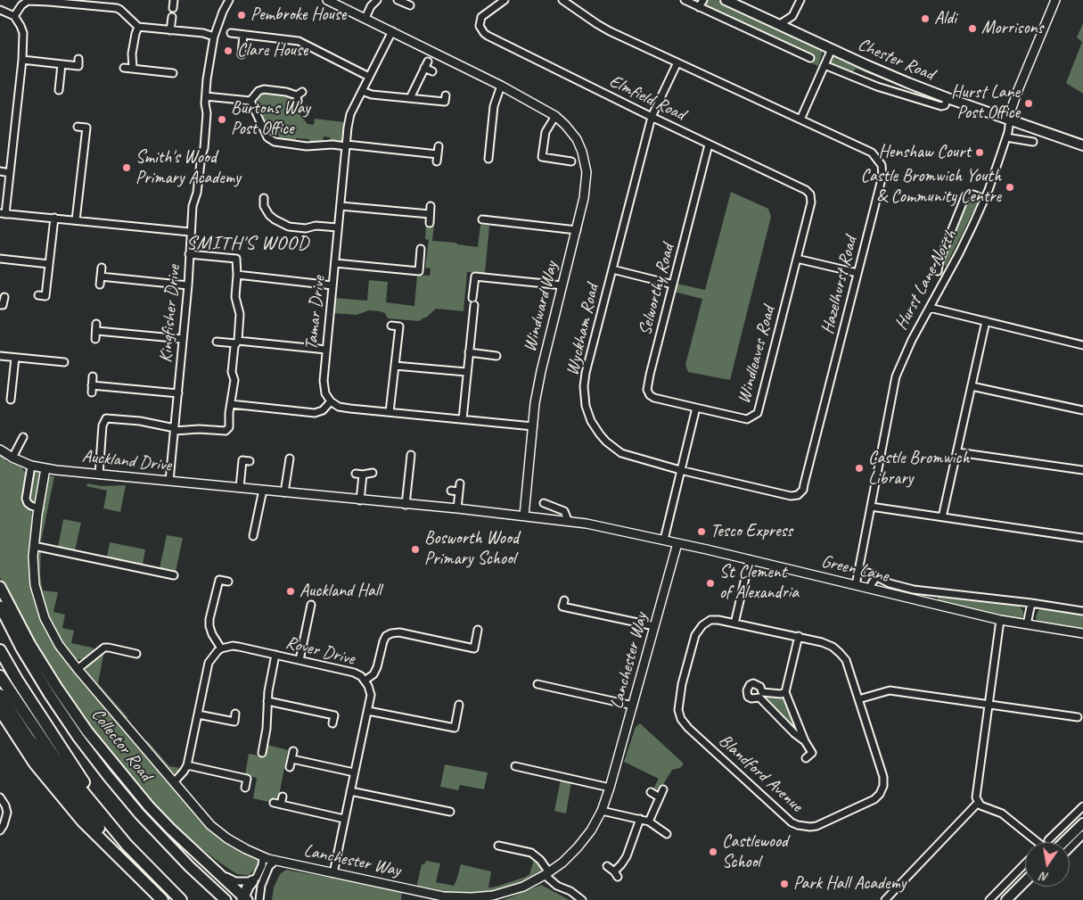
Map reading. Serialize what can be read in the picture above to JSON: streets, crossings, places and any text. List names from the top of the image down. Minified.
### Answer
{"streets":{"highway":["Collector Road"],"main road":["Chester Road"],"street":["Elmfield Road","Hurst Lane North","Hazelhurst Road","Selworthy Road","Windward Way","Tamar Drive","Kingfisher Drive","Wyckham Road","Windleaves Road","Auckland Drive","Green Lane","Rover Drive","Lanchester Way","Blandford Avenue"]},"crossings":[["Chester Road","Hurst Lane North"],["Elmfield Road","Selworthy Road"],["Elmfield Road","Wyckham Road"],["Elmfield Road","Windleaves Road"],["Hurst Lane North","Green Lane"],["Hazelhurst Road","Wyckham Road"],["Selworthy Road","Windleaves Road"],["Windward Way","Tamar Drive"],["Windward Way","Auckland Drive"],["Windward Way","Green Lane"],["Kingfisher Drive","Auckland Drive"],["Auckland Drive","Green Lane"],["Auckland Drive","Lanchester Way"],["Green Lane","Lanchester Way"],["Rover Drive","Lanchester Way"]],"districts":["SMITH'S WOOD"],"places":["Pembroke House","Aldi","Morrisons","Clare House","Hurst Lane Post Office","Burtons Way Post Office","Henshaw Court","Smith's Wood Primary Academy","Castle Bromwich Youth & Community Centre","Castle Bromwich Library","Tesco Express","Bosworth Wood Primary School","St Clement of Alexandria","Auckland Hall","Castlewood School","Park Hall Academy"],"north":"bottom"}
